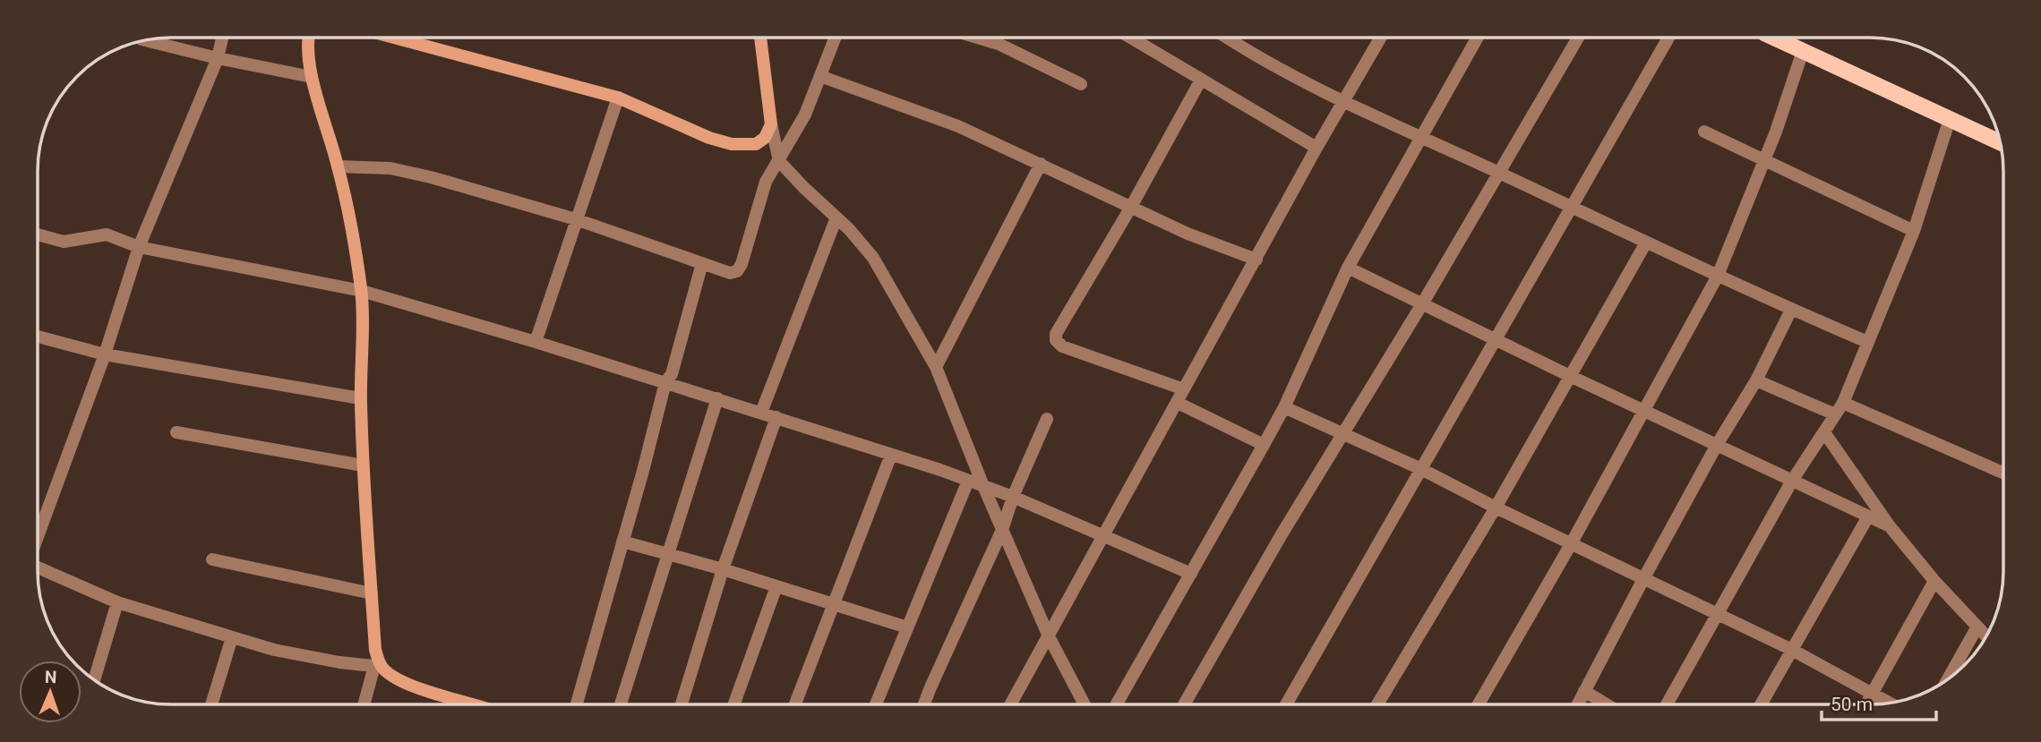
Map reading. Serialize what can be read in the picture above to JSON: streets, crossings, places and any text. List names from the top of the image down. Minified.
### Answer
{"scale_bar":"50 m","north":"top"}
